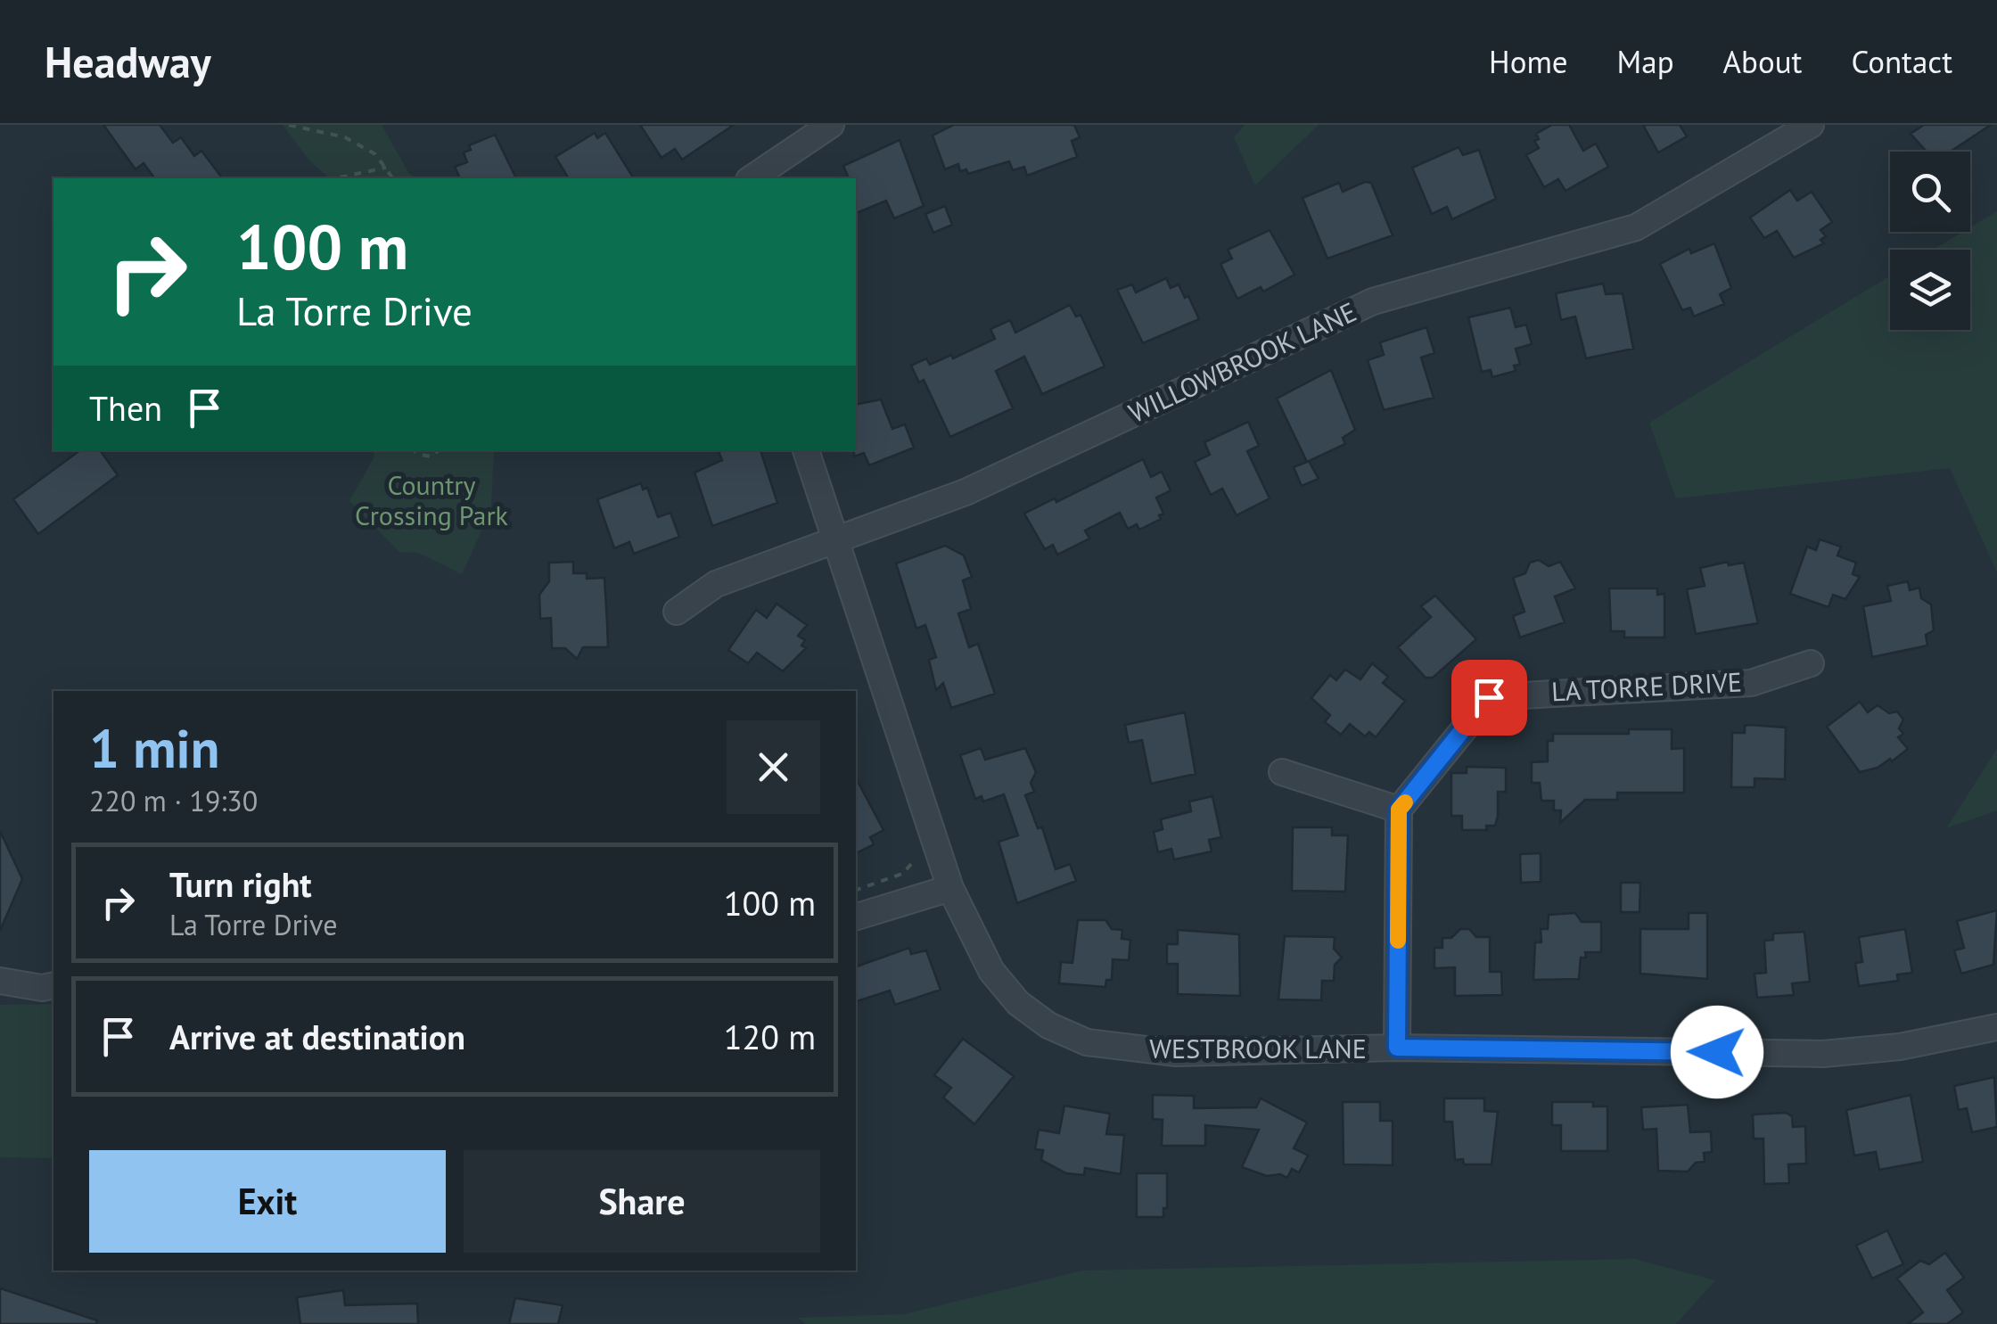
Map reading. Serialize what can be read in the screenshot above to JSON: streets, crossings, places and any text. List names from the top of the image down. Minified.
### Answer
{"streets":{"street":["WILLOWBROOK LANE","LA TORRE DRIVE","WESTBROOK LANE"]},"crossings":[["WILLOWBROOK LANE","WESTBROOK LANE"]],"parks":["Country Crossing Park"],"page":{"header":"Headway","nav":["Home","Map","About","Contact"],"turn":["100 m","La Torre Drive"],"then":"Then","heading":["1 min","220 m · 19:30"],"list":[{"name":"Turn right","note":"La Torre Drive","value":"100 m"},{"name":"Arrive at destination","value":"120 m"}],"buttons":["Exit","Share"]}}
